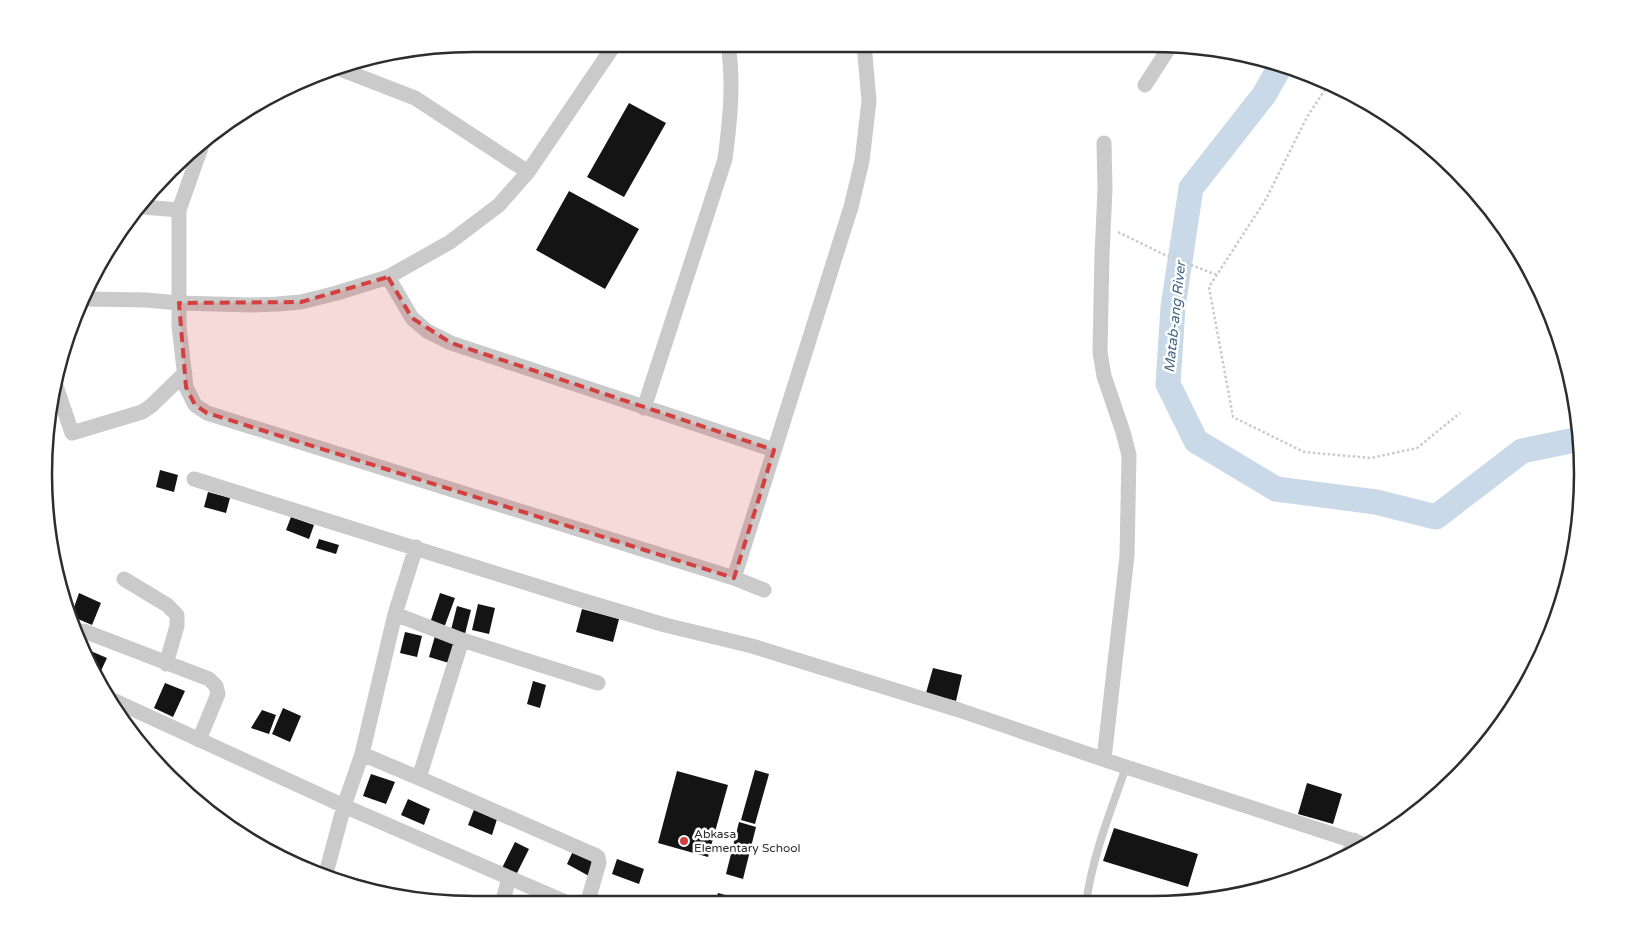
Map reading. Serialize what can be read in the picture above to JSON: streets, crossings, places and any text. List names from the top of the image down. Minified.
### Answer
{"water":["Matab-ang River"],"places":["Abkasa Elementary School"]}
